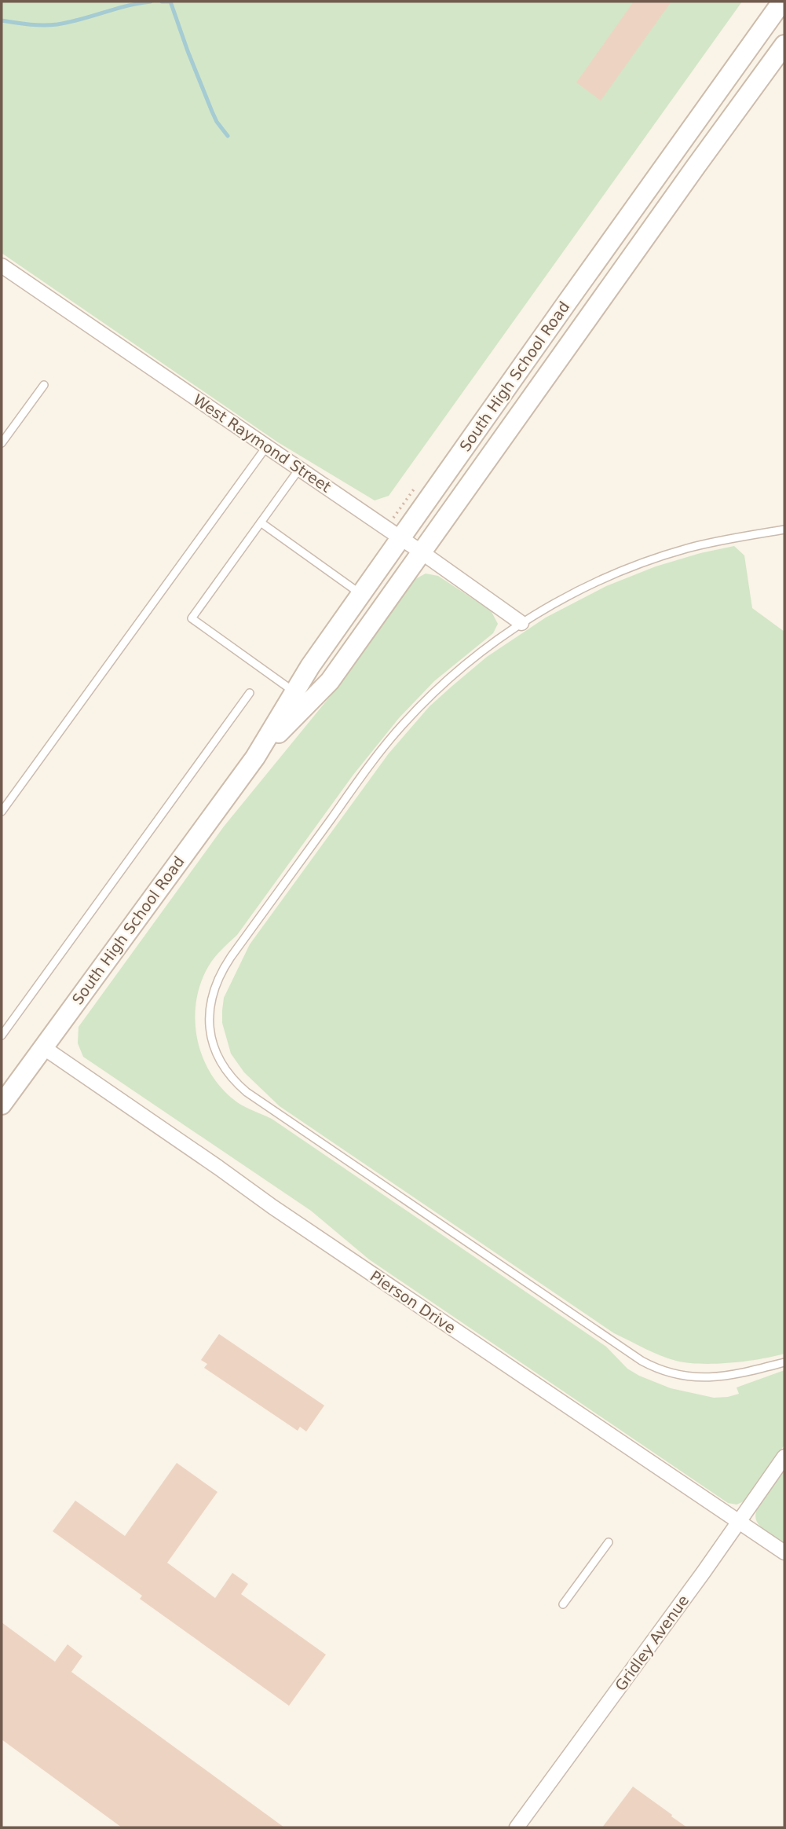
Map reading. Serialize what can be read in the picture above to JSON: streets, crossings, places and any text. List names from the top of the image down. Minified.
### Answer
{"streets":{"street":["South High School Road","West Raymond Street","Pierson Drive","Gridley Avenue"]},"crossings":[["South High School Road","West Raymond Street"],["South High School Road","Pierson Drive"],["Pierson Drive","Gridley Avenue"]]}
